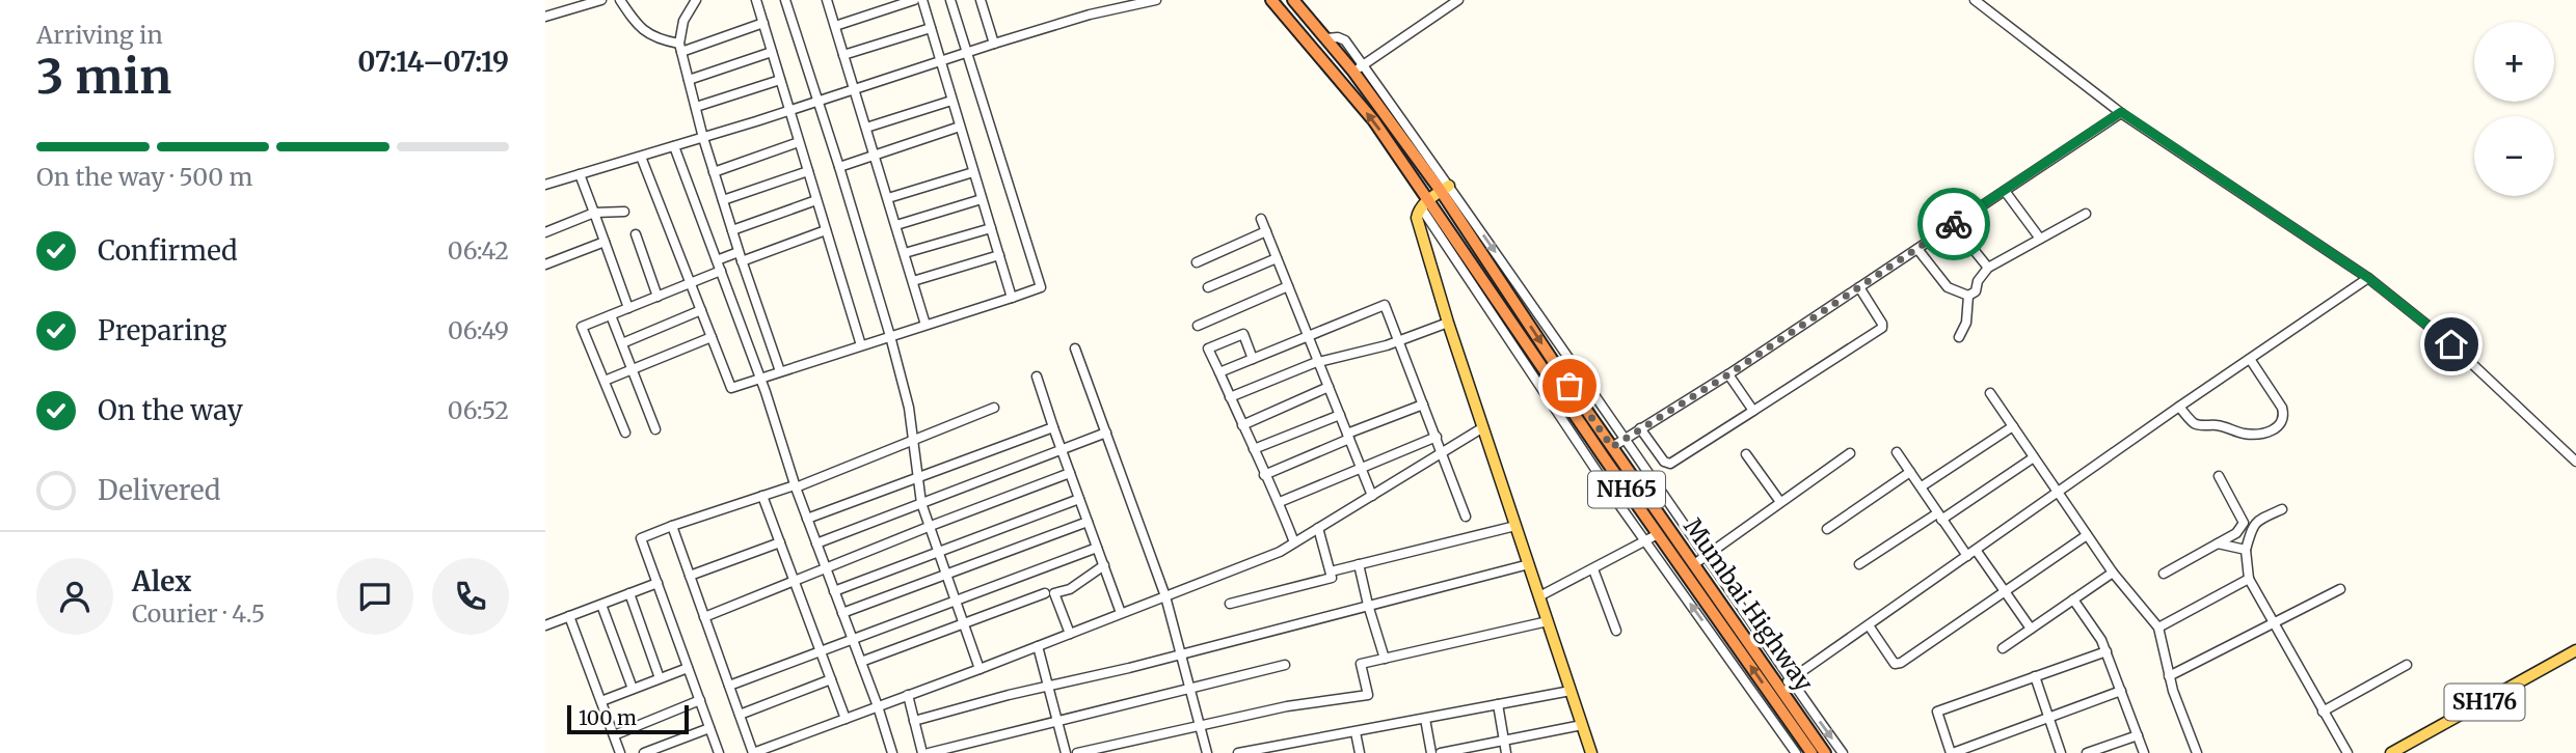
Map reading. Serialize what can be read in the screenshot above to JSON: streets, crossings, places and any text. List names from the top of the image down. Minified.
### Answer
{"streets":{"highway":["NH65","Mumbai Highway"],"main road":["SH176"]},"crossings":[["NH65","Mumbai Highway"]],"scale_bar":"100 m","page":{"heading":["3 min","Arriving in","07:14–07:19"],"panel":["Alex","Courier · 4.5"],"map_buttons":["+","−"],"bar":"On the way · 500 m","list":[["Confirmed","06:42"],["Preparing","06:49"],["On the way","06:52"],"Delivered"],"scale":"100 m"}}
